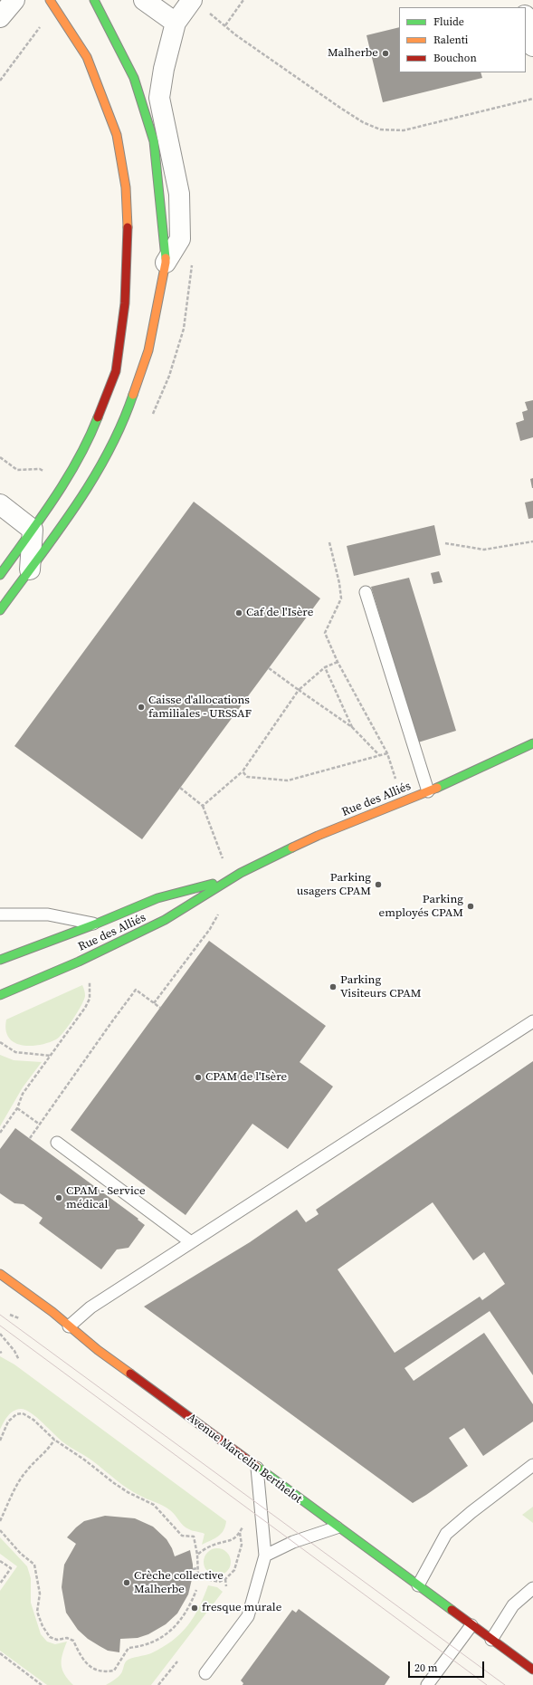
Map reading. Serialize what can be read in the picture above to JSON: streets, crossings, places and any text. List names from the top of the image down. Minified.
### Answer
{"streets":{"main road":["Rue des Alliés","Avenue Marcelin Berthelot"]},"places":["Malherbe","Caf de l'Isère","Caisse d'allocations familiales - URSSAF","Parking usagers CPAM","Parking employés CPAM","Parking Visiteurs CPAM","CPAM de l'Isère","CPAM - Service médical","Crèche collective Malherbe","fresque murale"],"legend":["Fluide","Ralenti","Bouchon"],"scale_bar":"20 m"}
